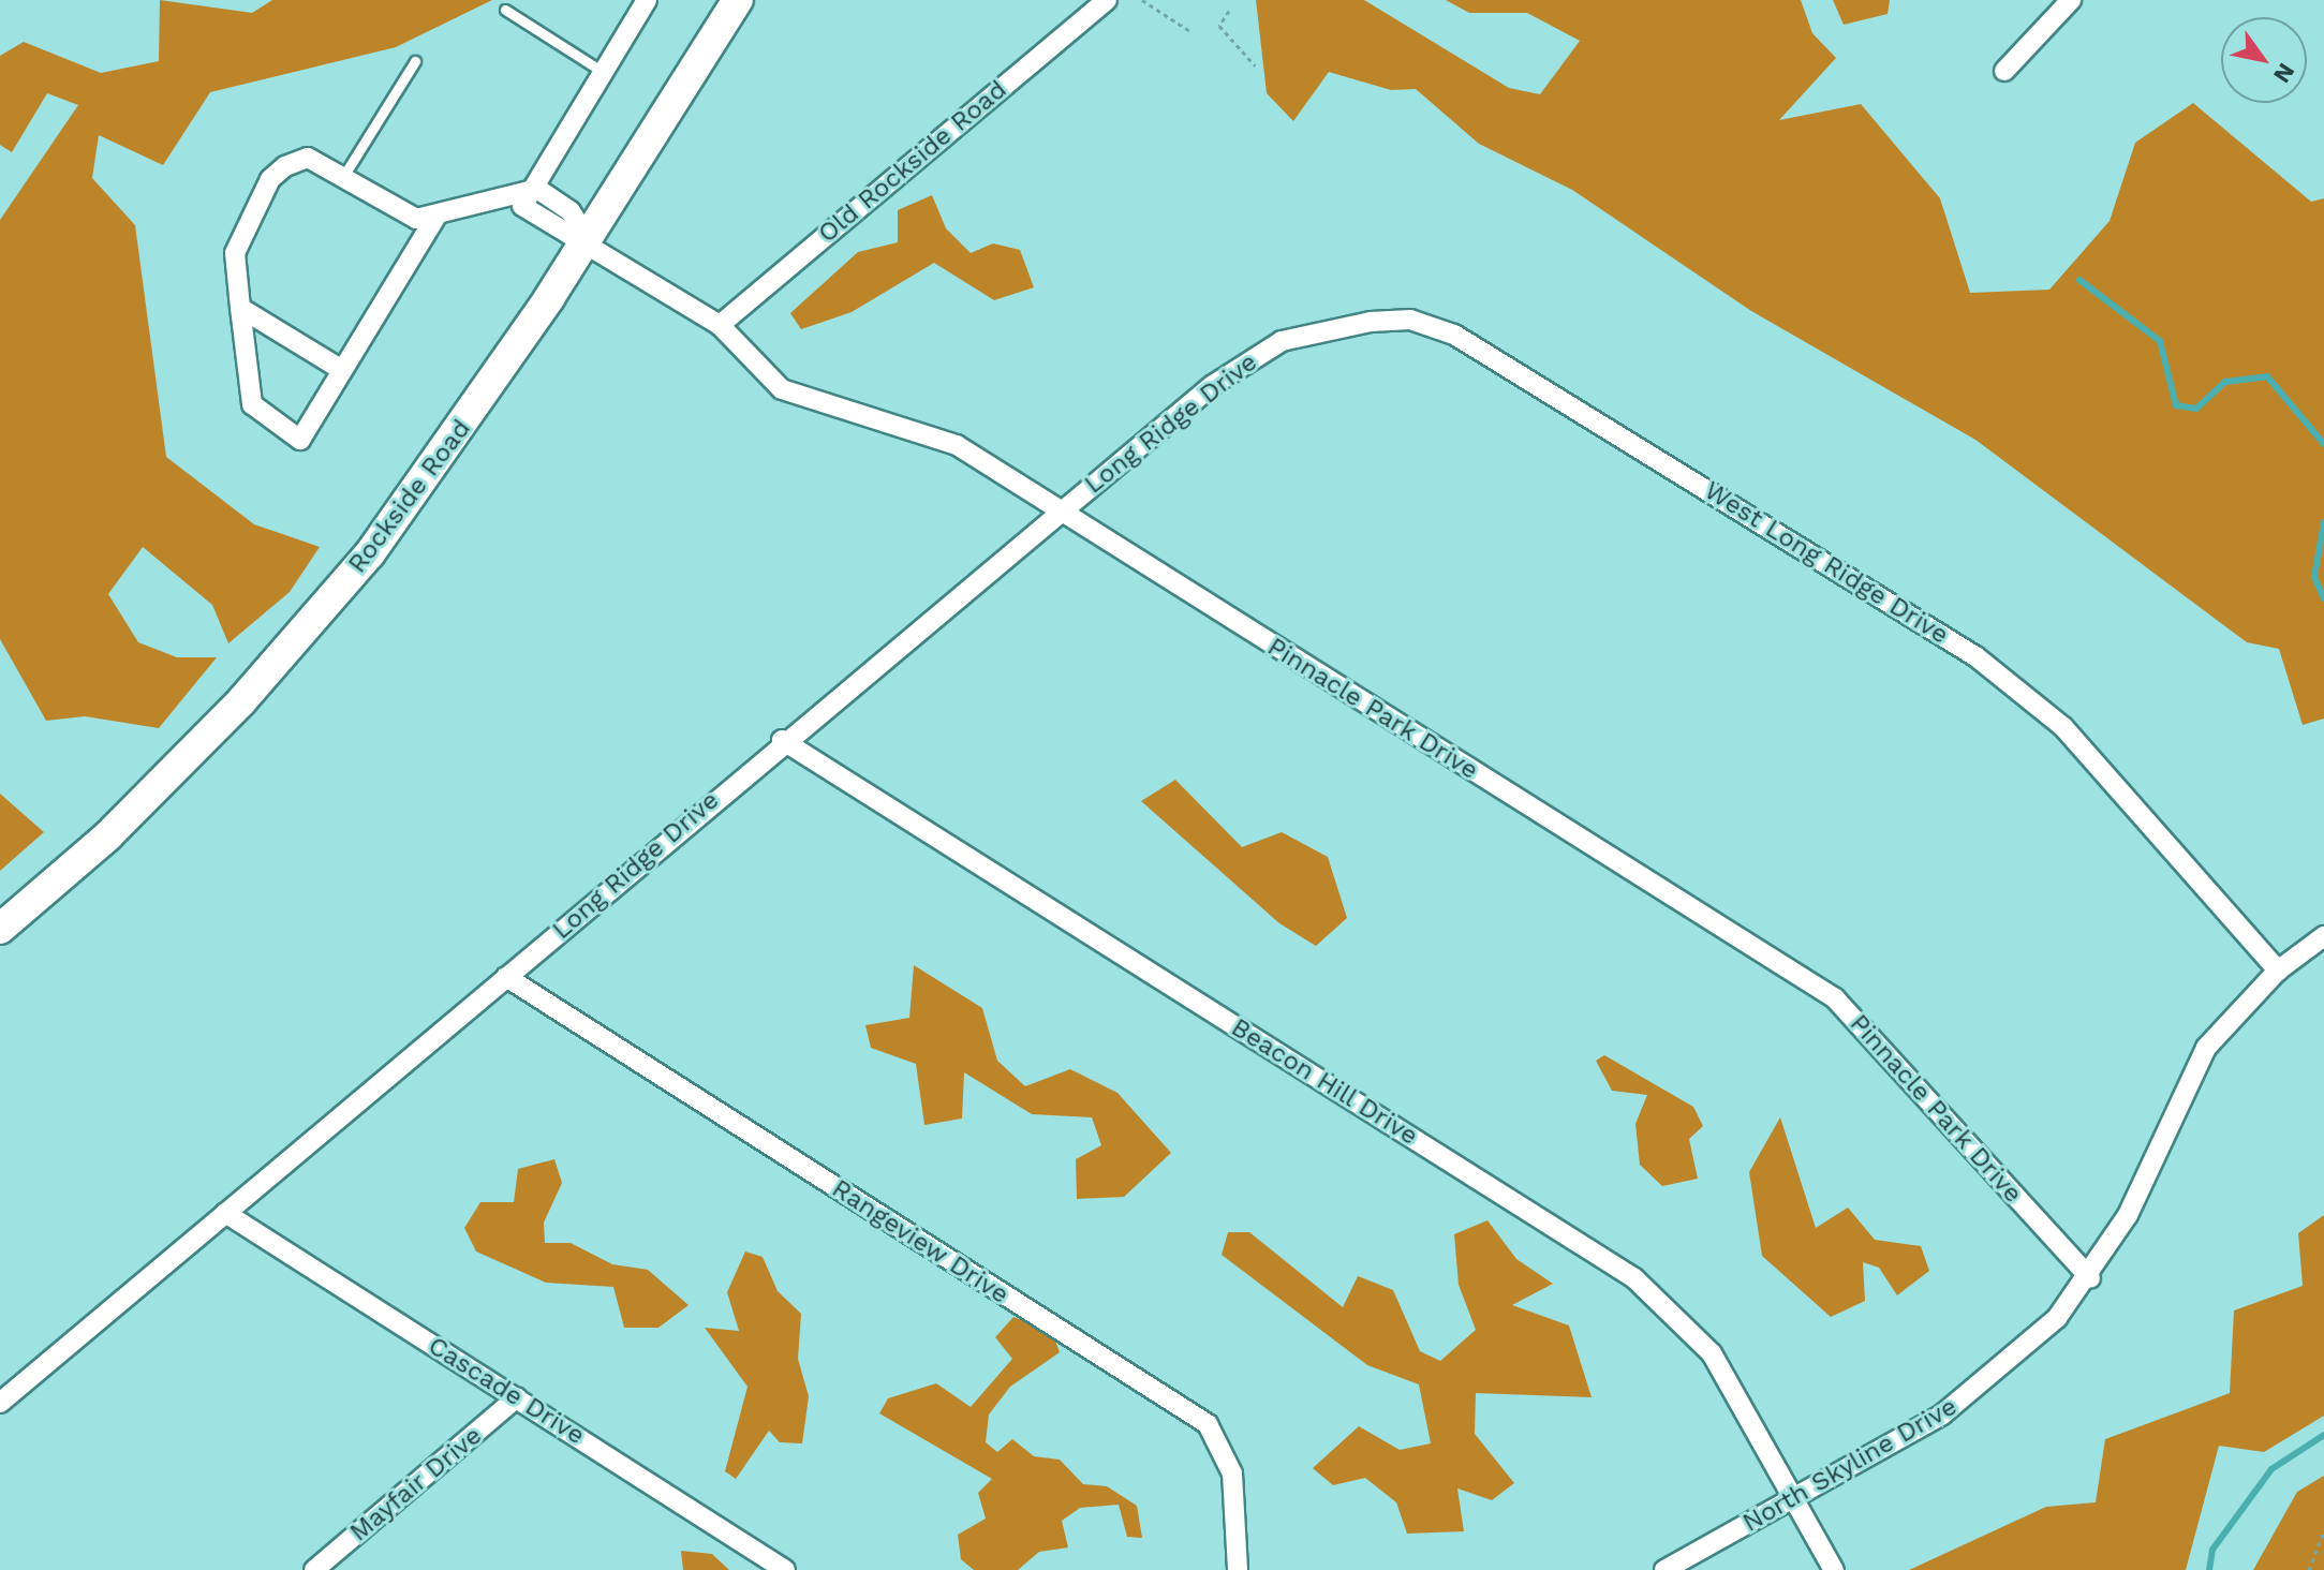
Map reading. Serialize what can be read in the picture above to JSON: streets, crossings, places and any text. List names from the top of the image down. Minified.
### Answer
{"streets":{"main road":["Rockside Road"],"street":["Old Rockside Road","Long Ridge Drive","West Long Ridge Drive","Pinnacle Park Drive","Beacon Hill Drive","Rangeview Drive","Cascade Drive","North Skyline Drive","Mayfair Drive"]},"crossings":[["Old Rockside Road","Pinnacle Park Drive"],["Long Ridge Drive","West Long Ridge Drive"],["Long Ridge Drive","Pinnacle Park Drive"],["Long Ridge Drive","Beacon Hill Drive"],["Long Ridge Drive","Rangeview Drive"],["Long Ridge Drive","Cascade Drive"],["Rockside Road","Pinnacle Park Drive"],["West Long Ridge Drive","North Skyline Drive"],["Pinnacle Park Drive","North Skyline Drive"],["Beacon Hill Drive","North Skyline Drive"],["Cascade Drive","Mayfair Drive"]],"north":"bottom right"}
